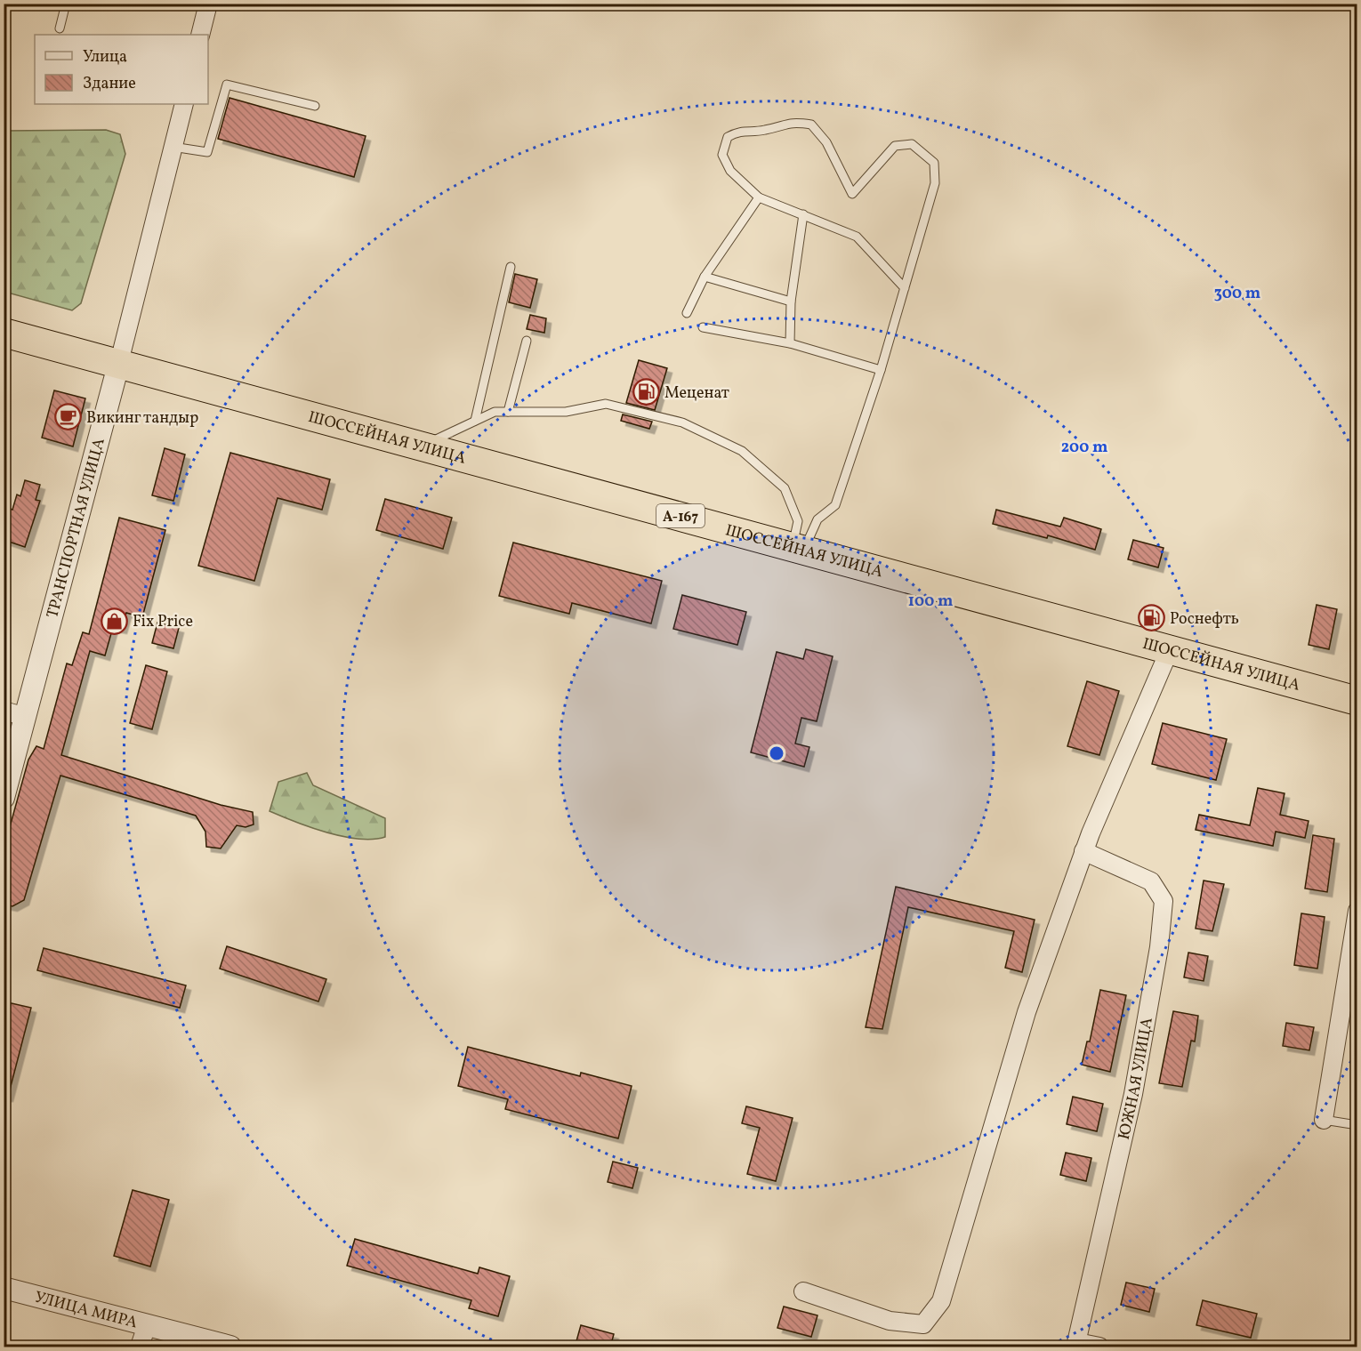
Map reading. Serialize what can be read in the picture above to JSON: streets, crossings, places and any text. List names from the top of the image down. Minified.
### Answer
{"streets":{"highway":["ШОССЕЙНАЯ УЛИЦА","А-167"],"street":["ТРАНСПОРТНАЯ УЛИЦА","ЮЖНАЯ УЛИЦА","УЛИЦА МИРА"]},"crossings":[["ШОССЕЙНАЯ УЛИЦА","ТРАНСПОРТНАЯ УЛИЦА"]],"places":{"fuel station":["Меценат","Роснефть"],"cafe":["Викинг тандыр"],"shop":["Fix Price"]},"legend":["Улица","Здание"],"rings":["300 m","200 m","100 m"]}
